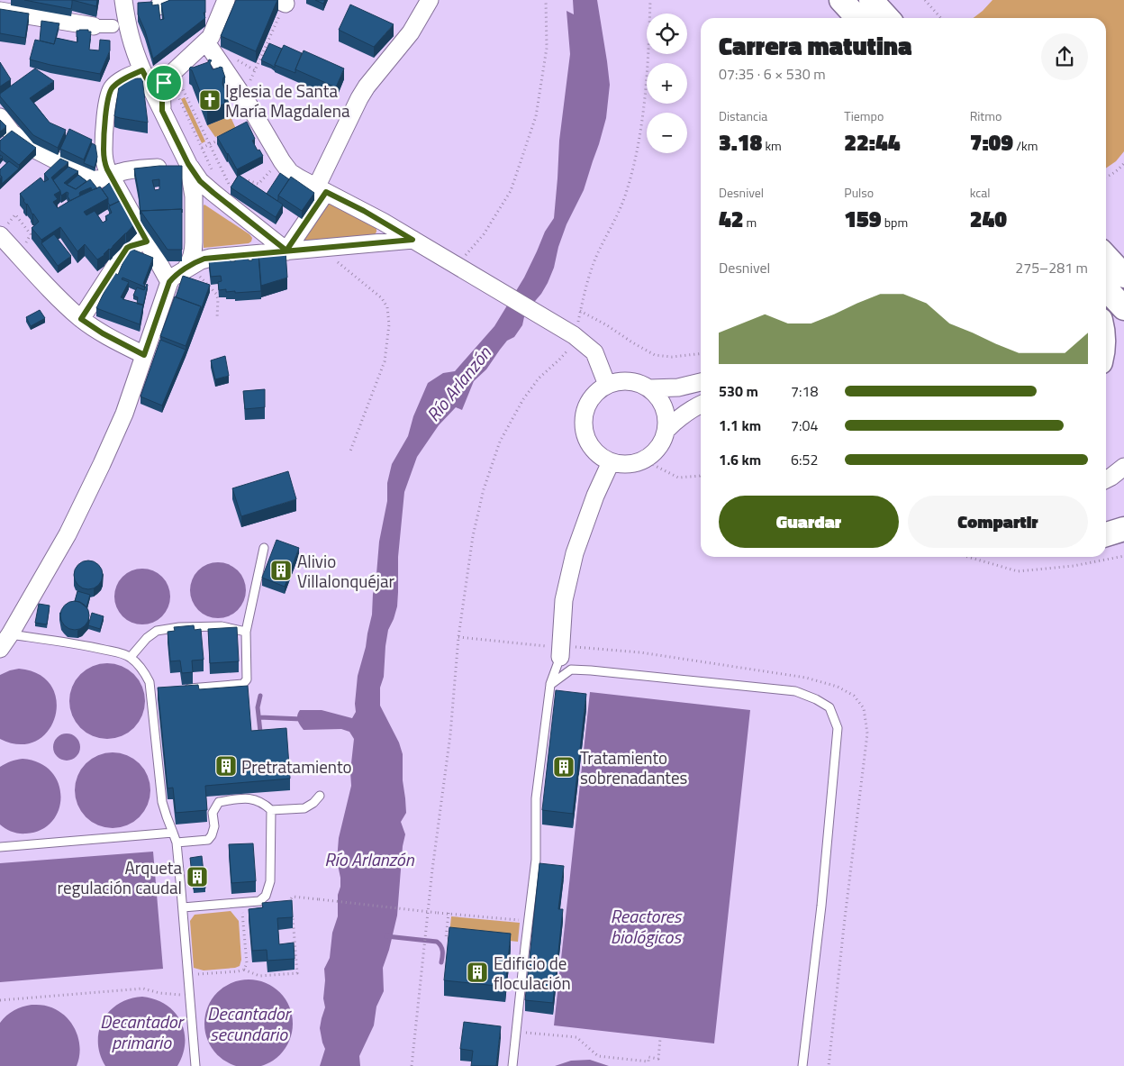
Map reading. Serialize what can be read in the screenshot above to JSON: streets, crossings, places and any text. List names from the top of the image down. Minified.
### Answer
{"water":["Río Arlanzón","Reactores biológicos","Decantador secundario","Decantador primario"],"places":{"church":["Iglesia de Santa María Magdalena"],"building":["Alivio Villalonquéjar","Pretratamiento","Tratamiento sobrenadantes","Arqueta regulación caudal","Edificio de floculación"]},"page":{"map_buttons":["+","−"],"heading":["Carrera matutina","07:35 · 6 × 530 m"],"stats":[["Distancia","3.18 km"],["Tiempo","22:44"],["Ritmo","7:09 /km"],["Desnivel","42 m"],["Pulso","159 bpm"],["kcal","240"]],"chart":["Desnivel","275–281 m"],"list":[{"name":"530 m","note":"7:18"},{"name":"1.1 km","note":"7:04"},{"name":"1.6 km","note":"6:52"}],"buttons":["Guardar","Compartir"]}}
